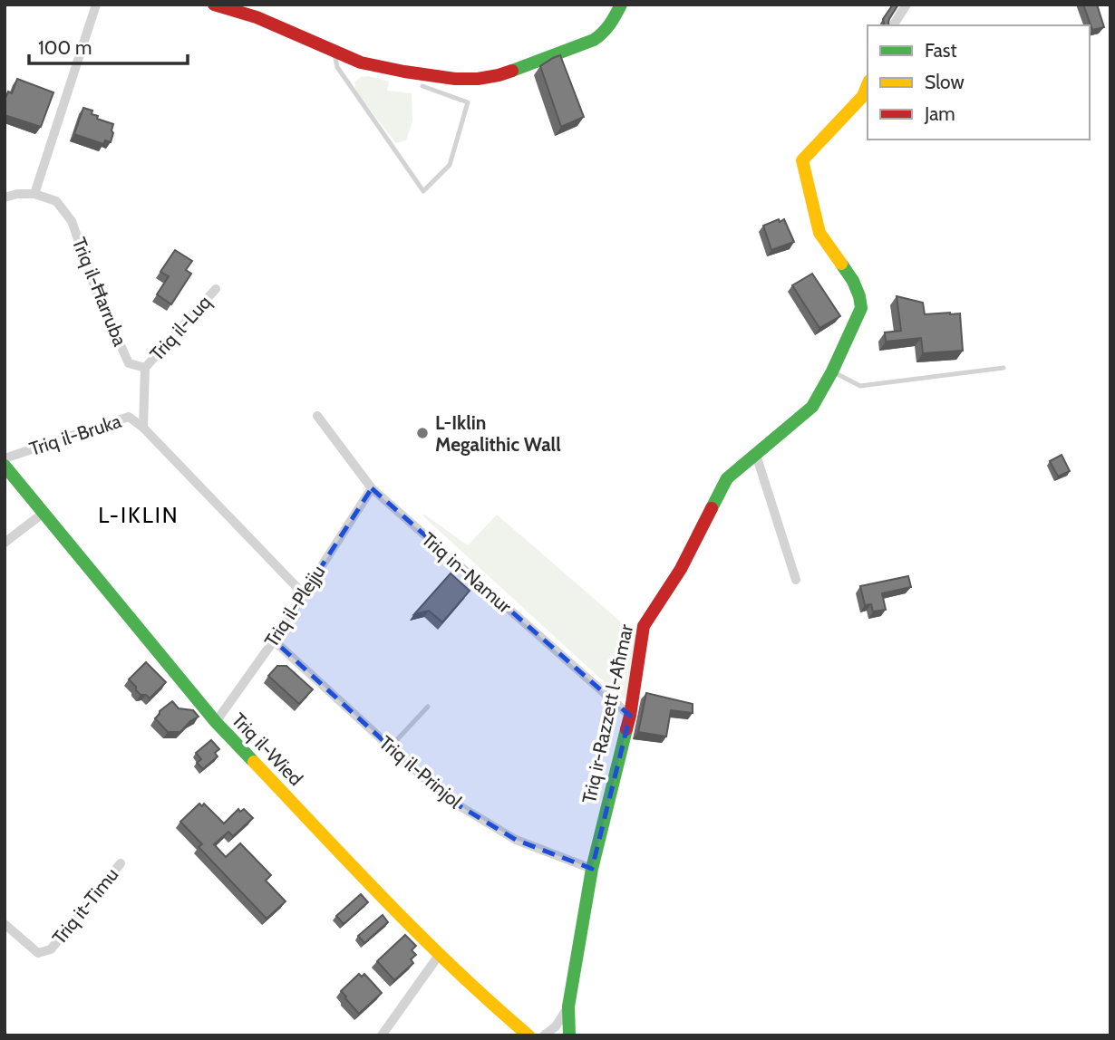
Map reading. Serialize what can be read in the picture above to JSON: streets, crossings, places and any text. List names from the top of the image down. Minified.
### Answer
{"streets":{"street":["Triq il-Ħarruba","Triq il-Luq","Triq il-Bruka","Triq in-Namur","Triq il-Plejju","Triq ir-Razzett l-Aħmar","Triq il-Wied","Triq il-Prinjol","Triq it-Timu"]},"crossings":[["Triq il-Ħarruba","Triq il-Luq"],["Triq in-Namur","Triq il-Plejju"],["Triq in-Namur","Triq ir-Razzett l-Aħmar"],["Triq il-Plejju","Triq il-Wied"],["Triq il-Plejju","Triq il-Prinjol"],["Triq ir-Razzett l-Aħmar","Triq il-Prinjol"]],"districts":["L-IKLIN"],"places":["L-Iklin Megalithic Wall"],"legend":["Fast","Slow","Jam"],"scale_bar":"100 m"}
